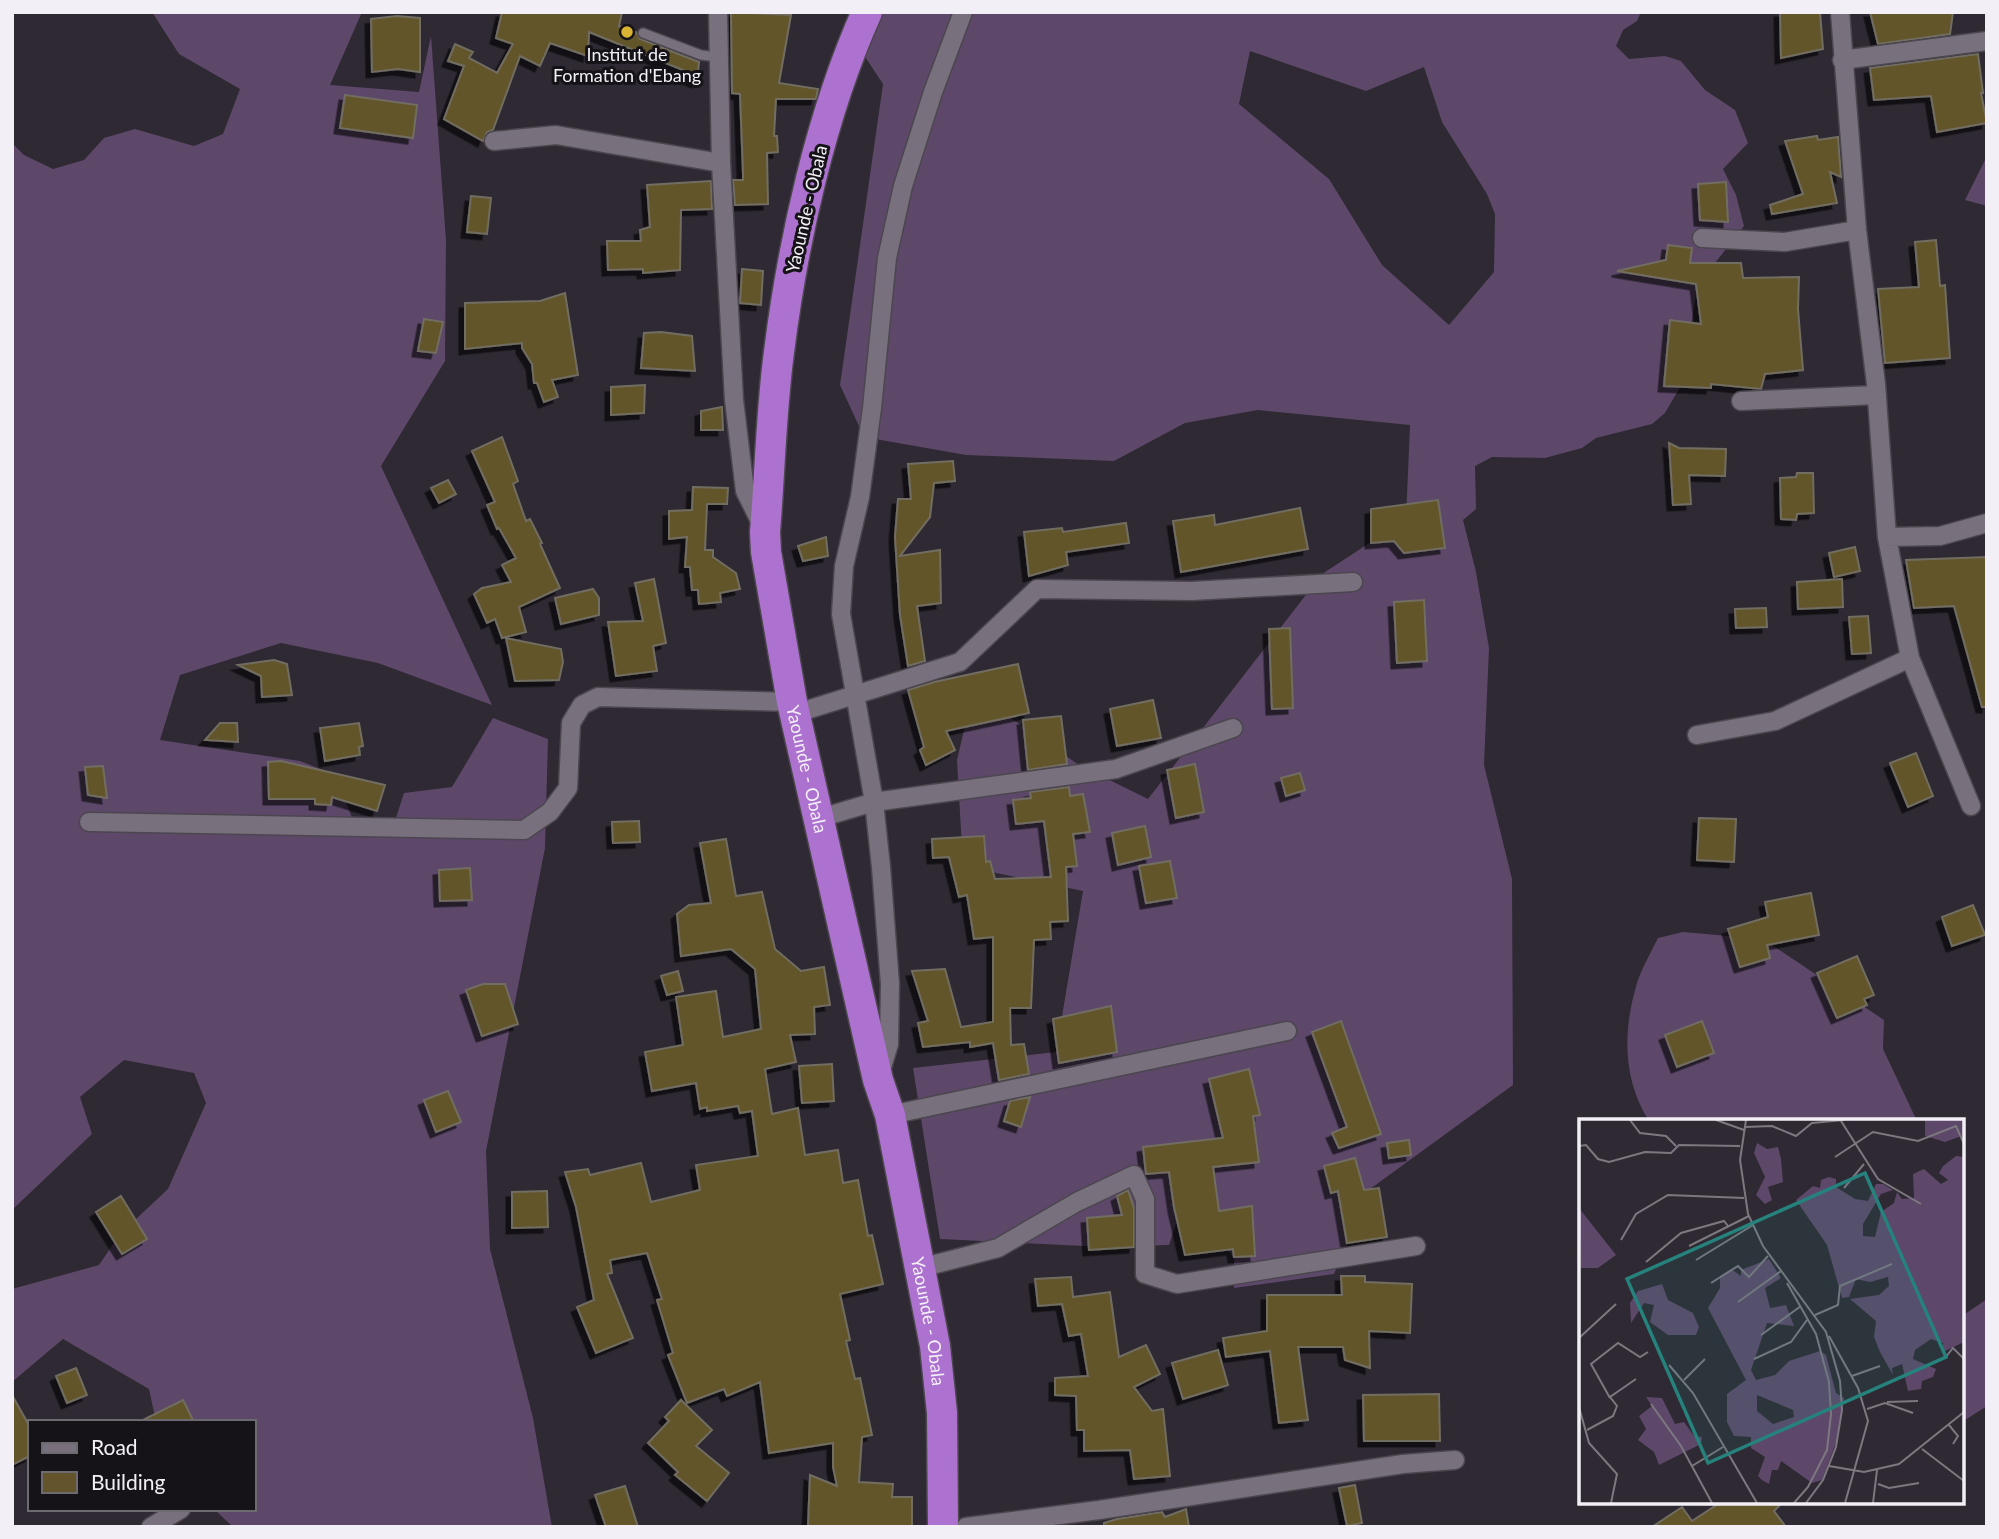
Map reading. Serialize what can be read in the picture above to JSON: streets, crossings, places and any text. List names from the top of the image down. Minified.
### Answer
{"streets":{"highway":["Yaounde - Obala"]},"places":["Institut de Formation d'Ebang"],"legend":["Road","Building"]}
